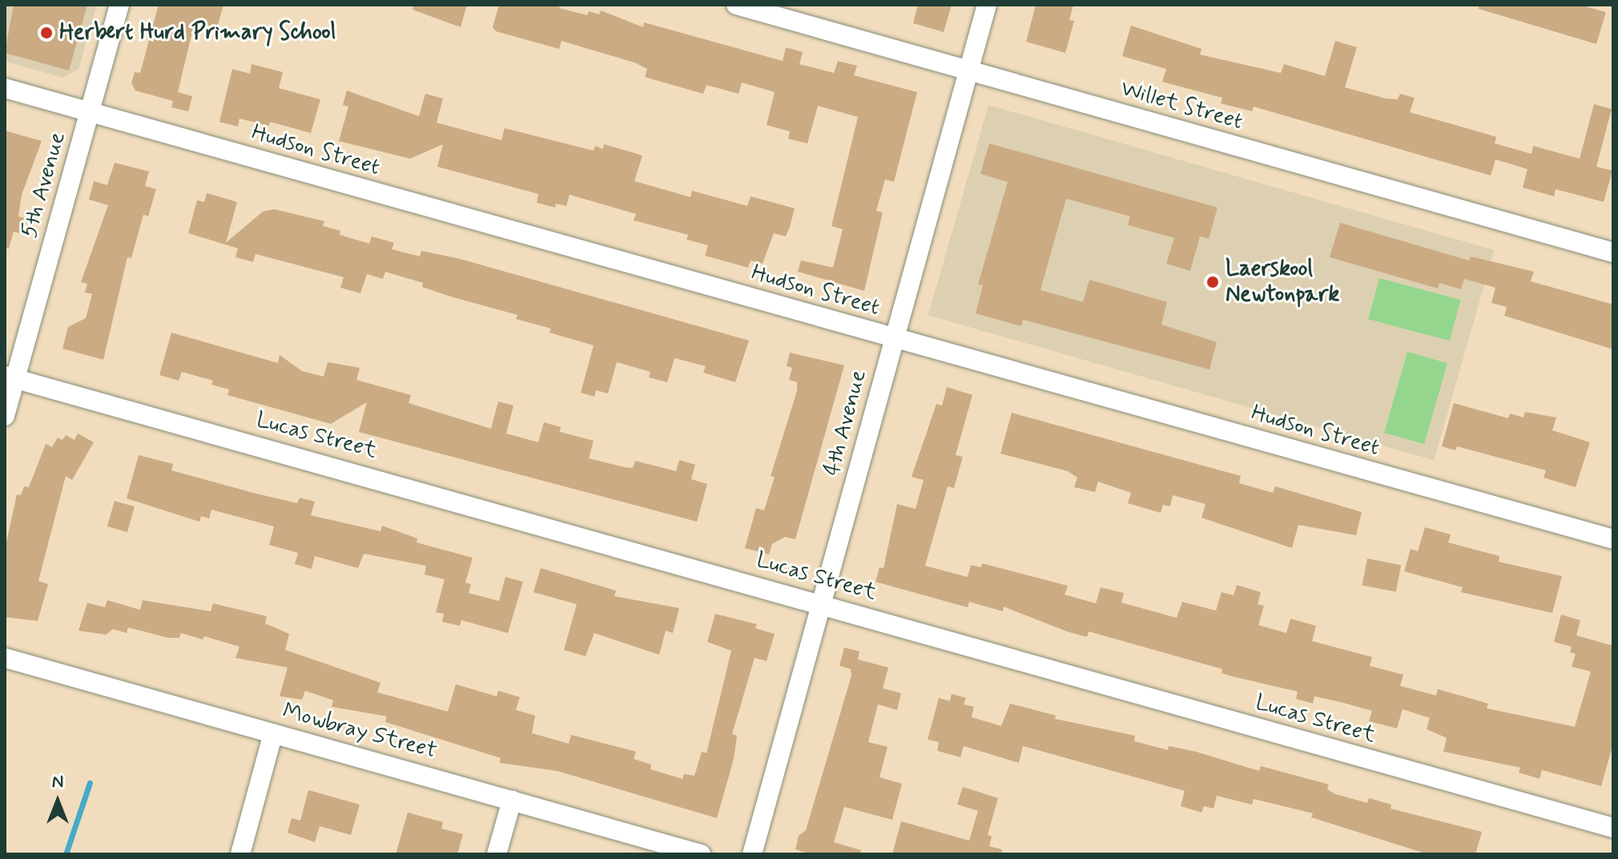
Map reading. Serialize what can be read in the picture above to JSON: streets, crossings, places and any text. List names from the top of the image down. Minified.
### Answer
{"streets":{"street":["Willet Street","Hudson Street","5th Avenue","4th Avenue","Lucas Street","Mowbray Street"]},"crossings":[["Willet Street","4th Avenue"],["Hudson Street","5th Avenue"],["Hudson Street","4th Avenue"],["5th Avenue","Lucas Street"],["4th Avenue","Lucas Street"]],"places":["Herbert Hurd Primary School","Laerskool Newtonpark"],"north":"top"}
